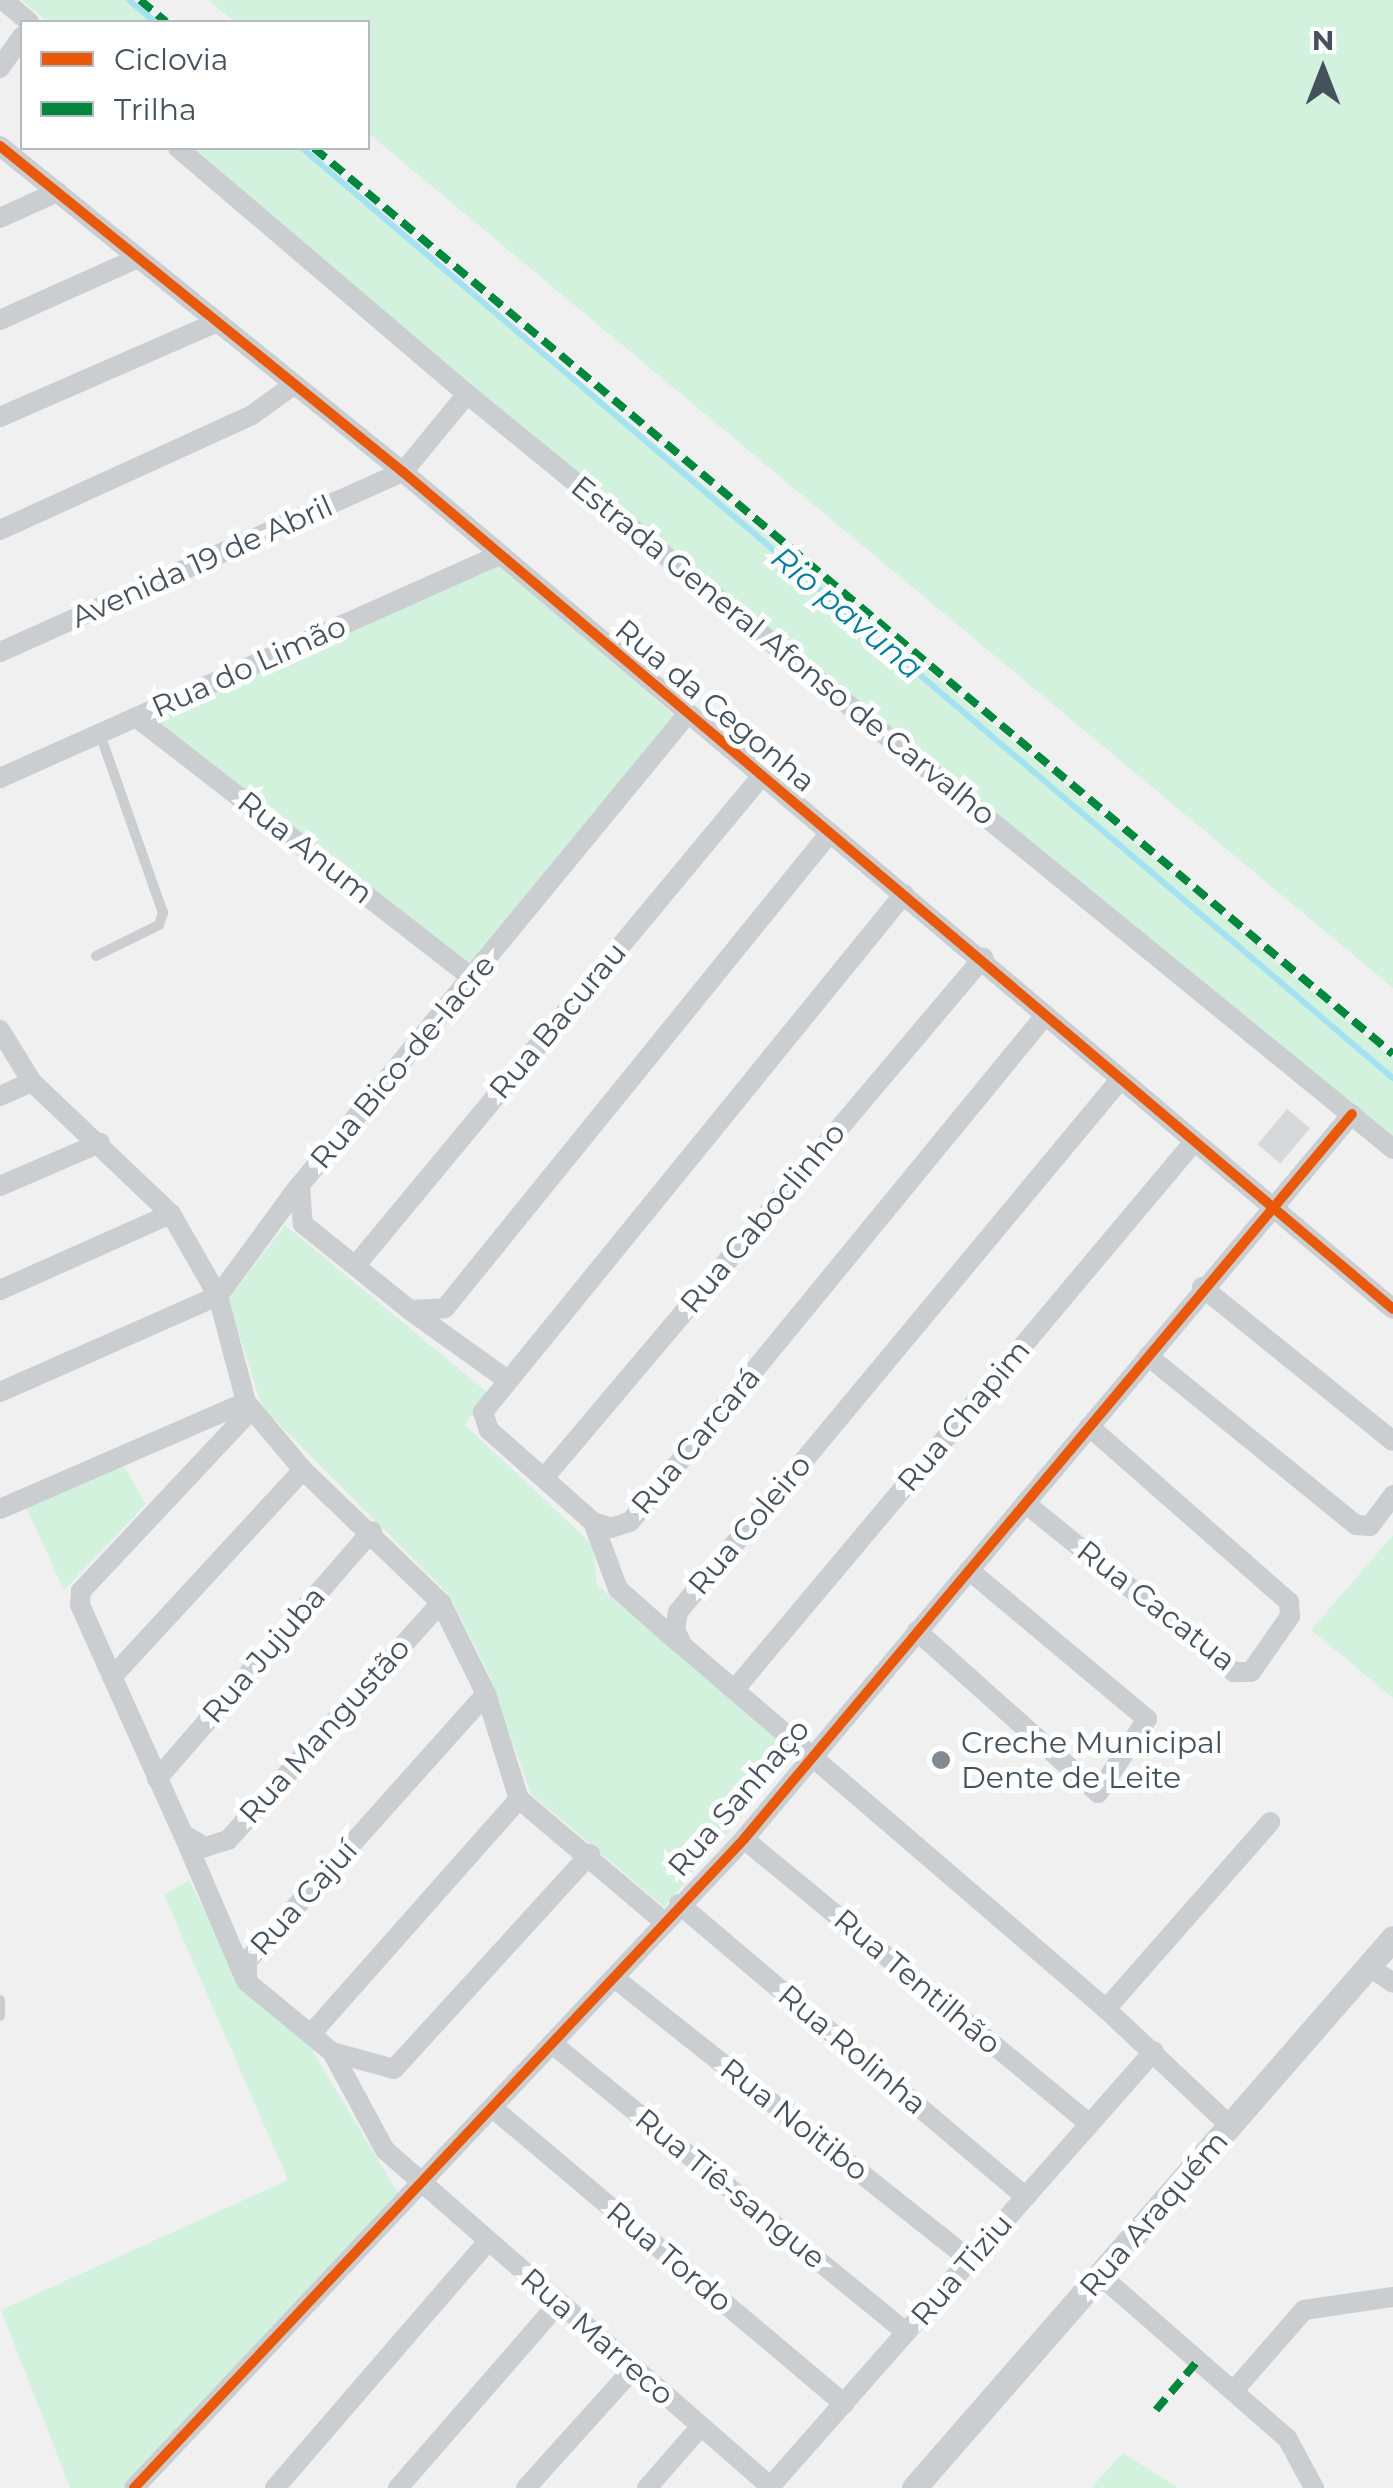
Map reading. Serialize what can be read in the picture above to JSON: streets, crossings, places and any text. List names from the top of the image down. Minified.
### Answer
{"streets":{"street":["Avenida 19 de Abril","Estrada General Afonso de Carvalho","Rua do Limão","Rua da Cegonha","Rua Anum","Rua Bacurau","Rua Bico-de-lacre","Rua Caboclinho","Rua Chapim","Rua Carcará","Rua Coleiro","Rua Cacatua","Rua Jujuba","Rua Mangustão","Rua Sanhaço","Rua Cajuí","Rua Tentilhão","Rua Rolinha","Rua Noitibo","Rua Tiê-sangue","Rua Araquém","Rua Tordo","Rua Tiziu","Rua Marreco"]},"crossings":[["Avenida 19 de Abril","Rua da Cegonha"],["Estrada General Afonso de Carvalho","Rua Sanhaço"],["Rua do Limão","Rua da Cegonha"],["Rua do Limão","Rua Anum"],["Rua da Cegonha","Rua Bacurau"],["Rua da Cegonha","Rua Bico-de-lacre"],["Rua da Cegonha","Rua Caboclinho"],["Rua da Cegonha","Rua Chapim"],["Rua da Cegonha","Rua Carcará"],["Rua da Cegonha","Rua Coleiro"],["Rua da Cegonha","Rua Sanhaço"],["Rua Anum","Rua Bico-de-lacre"],["Rua Bacurau","Rua Bico-de-lacre"],["Rua Bico-de-lacre","Rua Carcará"],["Rua Caboclinho","Rua Carcará"],["Rua Cacatua","Rua Sanhaço"],["Rua Sanhaço","Rua Tentilhão"],["Rua Sanhaço","Rua Rolinha"],["Rua Sanhaço","Rua Noitibo"],["Rua Sanhaço","Rua Tiê-sangue"],["Rua Sanhaço","Rua Tordo"],["Rua Sanhaço","Rua Marreco"],["Rua Cajuí","Rua Marreco"],["Rua Tentilhão","Rua Tiziu"],["Rua Rolinha","Rua Tiziu"],["Rua Noitibo","Rua Tiziu"],["Rua Tiê-sangue","Rua Tiziu"],["Rua Tordo","Rua Tiziu"],["Rua Tiziu","Rua Marreco"]],"water":["Rio pavuna"],"places":["Creche Municipal Dente de Leite"],"legend":["Ciclovia","Trilha"],"north":"top"}
